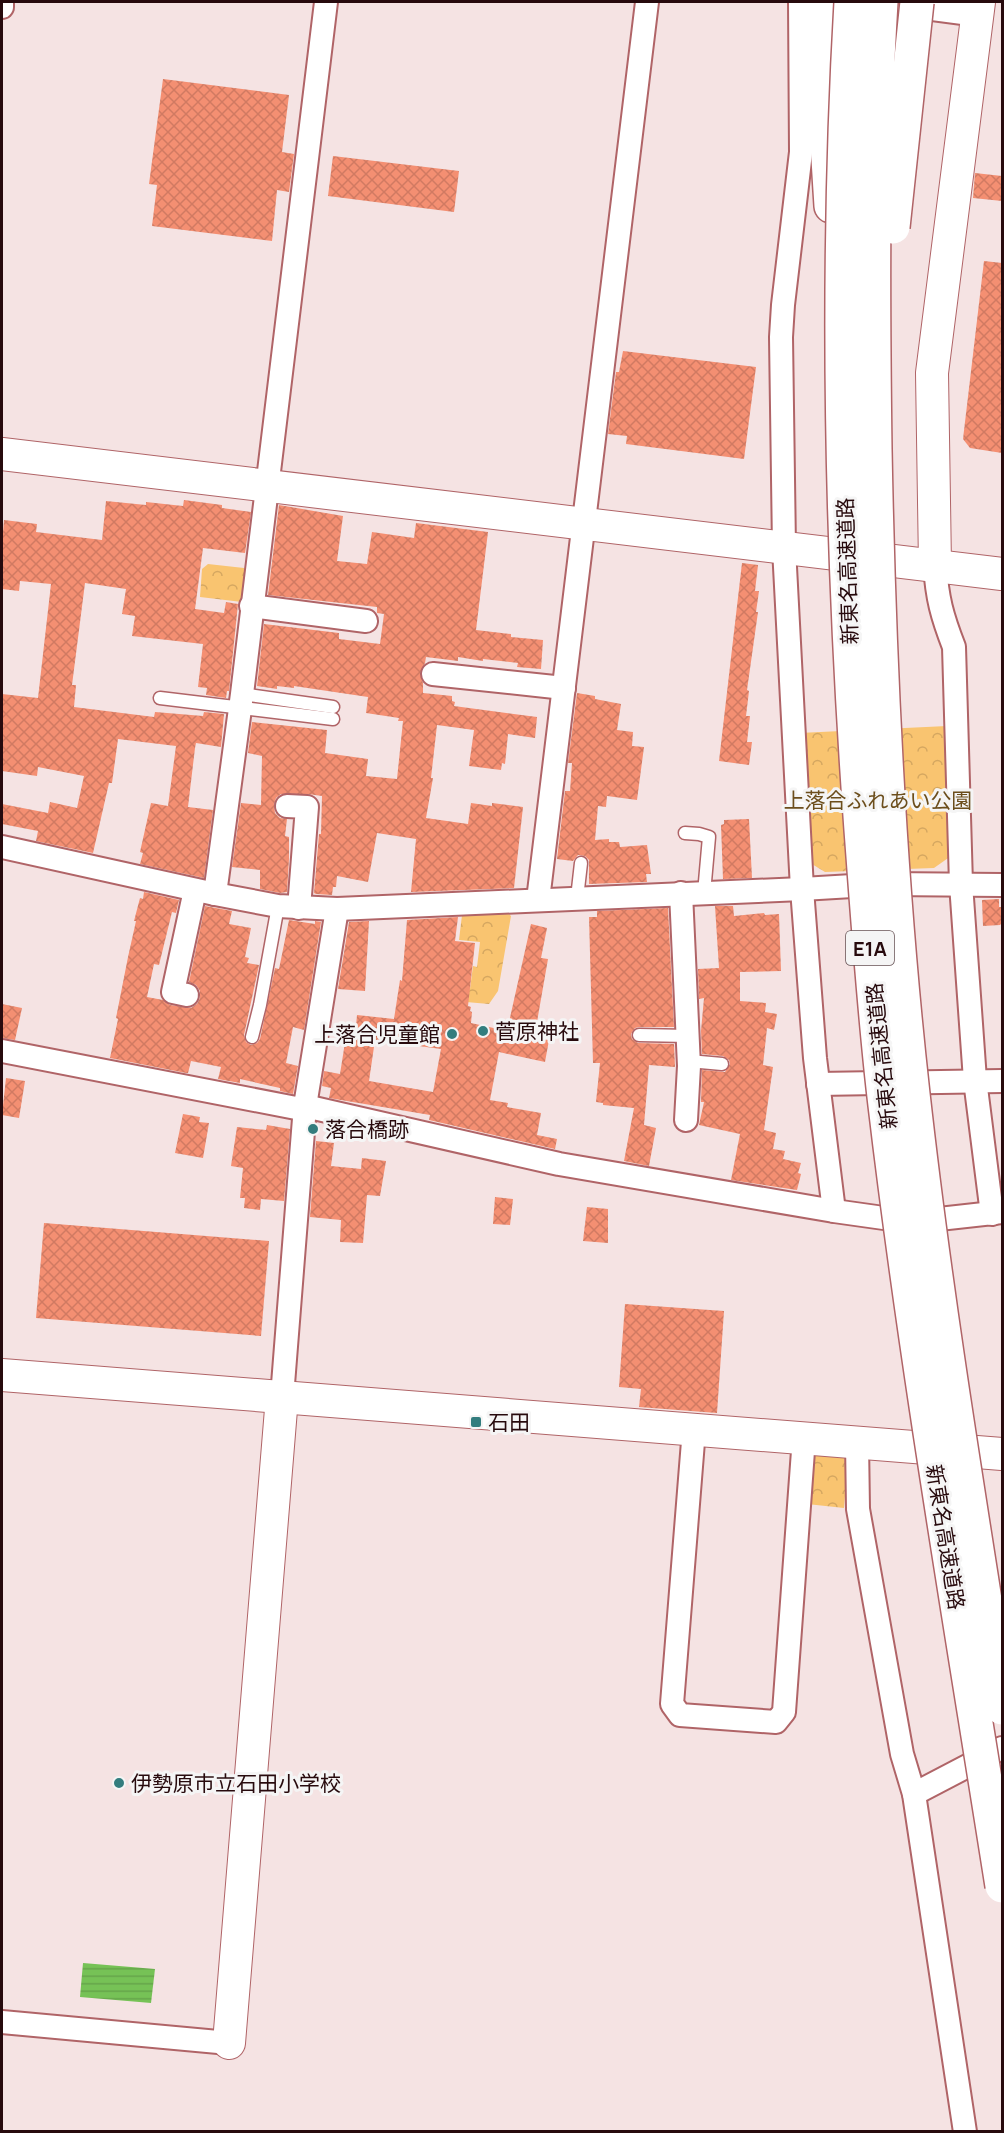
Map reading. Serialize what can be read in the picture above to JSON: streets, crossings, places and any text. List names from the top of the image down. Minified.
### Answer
{"streets":{"highway":["新東名高速道路","E1A"]},"parks":["上落合ふれあい公園"],"places":{"other":["菅原神社","上落合児童館","落合橋跡","伊勢原市立石田小学校"],"transit":["石田"]}}
